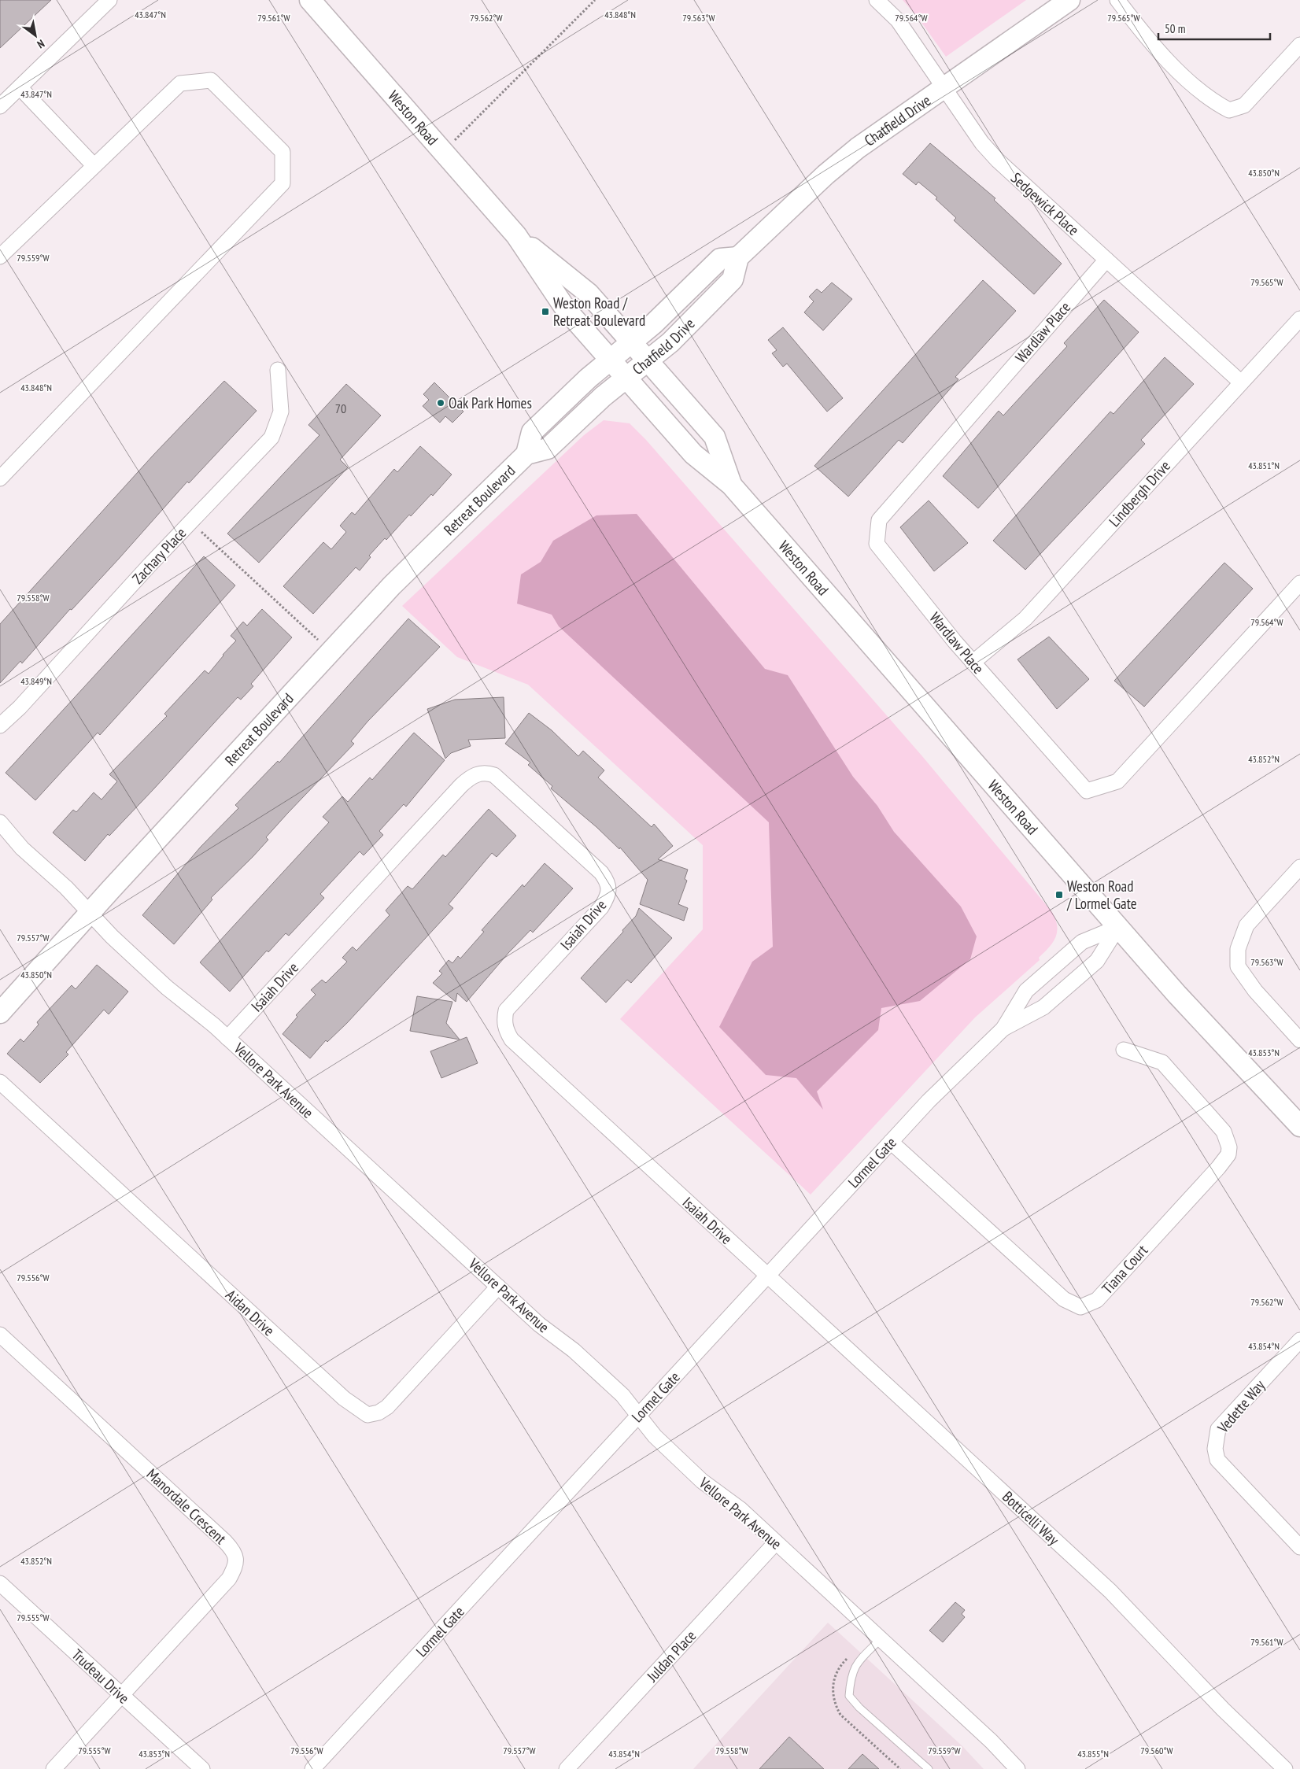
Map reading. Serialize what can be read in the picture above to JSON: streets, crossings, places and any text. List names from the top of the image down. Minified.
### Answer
{"streets":{"main road":["Weston Road","Chatfield Drive","Retreat Boulevard"],"street":["Sedgewick Place","Wardlaw Place","Lindbergh Drive","Zachary Place","Isaiah Drive","Vellore Park Avenue","Lormel Gate","Tiana Court","Aidan Drive","Vedette Way","Manordale Crescent","Botticelli Way","Juldan Place","Trudeau Drive"]},"crossings":[["Weston Road","Chatfield Drive"],["Weston Road","Retreat Boulevard"],["Weston Road","Lormel Gate"],["Chatfield Drive","Sedgewick Place"],["Chatfield Drive","Retreat Boulevard"],["Sedgewick Place","Wardlaw Place"],["Sedgewick Place","Lindbergh Drive"],["Wardlaw Place","Lindbergh Drive"],["Retreat Boulevard","Vellore Park Avenue"],["Isaiah Drive","Vellore Park Avenue"],["Isaiah Drive","Lormel Gate"],["Isaiah Drive","Botticelli Way"],["Vellore Park Avenue","Lormel Gate"],["Vellore Park Avenue","Aidan Drive"],["Vellore Park Avenue","Juldan Place"],["Lormel Gate","Tiana Court"],["Lormel Gate","Botticelli Way"],["Manordale Crescent","Trudeau Drive"]],"places":{"transit":["Weston Road / Retreat Boulevard","Weston Road / Lormel Gate"],"other":["Oak Park Homes"]},"house_numbers":["70"],"scale_bar":"50 m","north":"bottom right","coordinates":["43.848°N","43.847°N","79.561°W","79.562°W","79.563°W","79.564°W","79.565°W","43.850°N","79.559°W","43.851°N","79.558°W","43.849°N","43.852°N","79.557°W","43.853°N","79.556°W","43.854°N","79.555°W","79.560°W","43.855°N"]}
